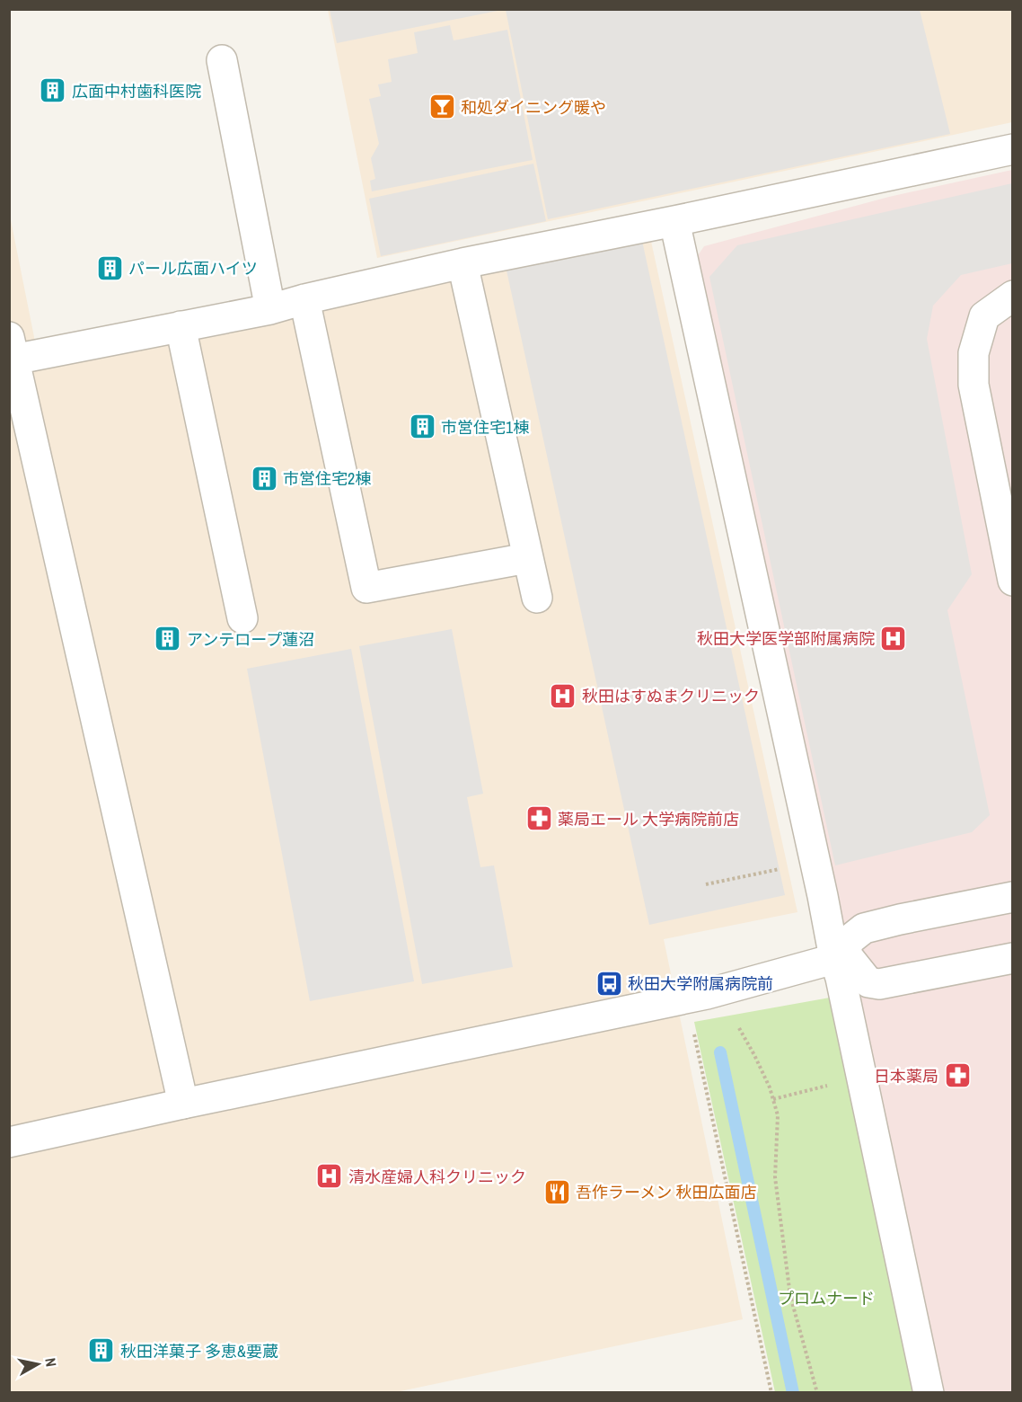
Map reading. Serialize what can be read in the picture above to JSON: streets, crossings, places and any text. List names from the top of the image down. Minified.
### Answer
{"parks":["プロムナード"],"places":{"building":["広面中村歯科医院","パール広面ハイツ","市営住宅1棟","市営住宅2棟","アンテロープ蓮沼","秋田洋菓子 多恵&要蔵"],"bar":["和処ダイニング暖や"],"hospital":["秋田大学医学部附属病院","秋田はすぬまクリニック","清水産婦人科クリニック"],"pharmacy":["薬局エール 大学病院前店","日本薬局"],"bus stop":["秋田大学附属病院前"],"restaurant":["吾作ラーメン 秋田広面店"]},"north":"right"}
